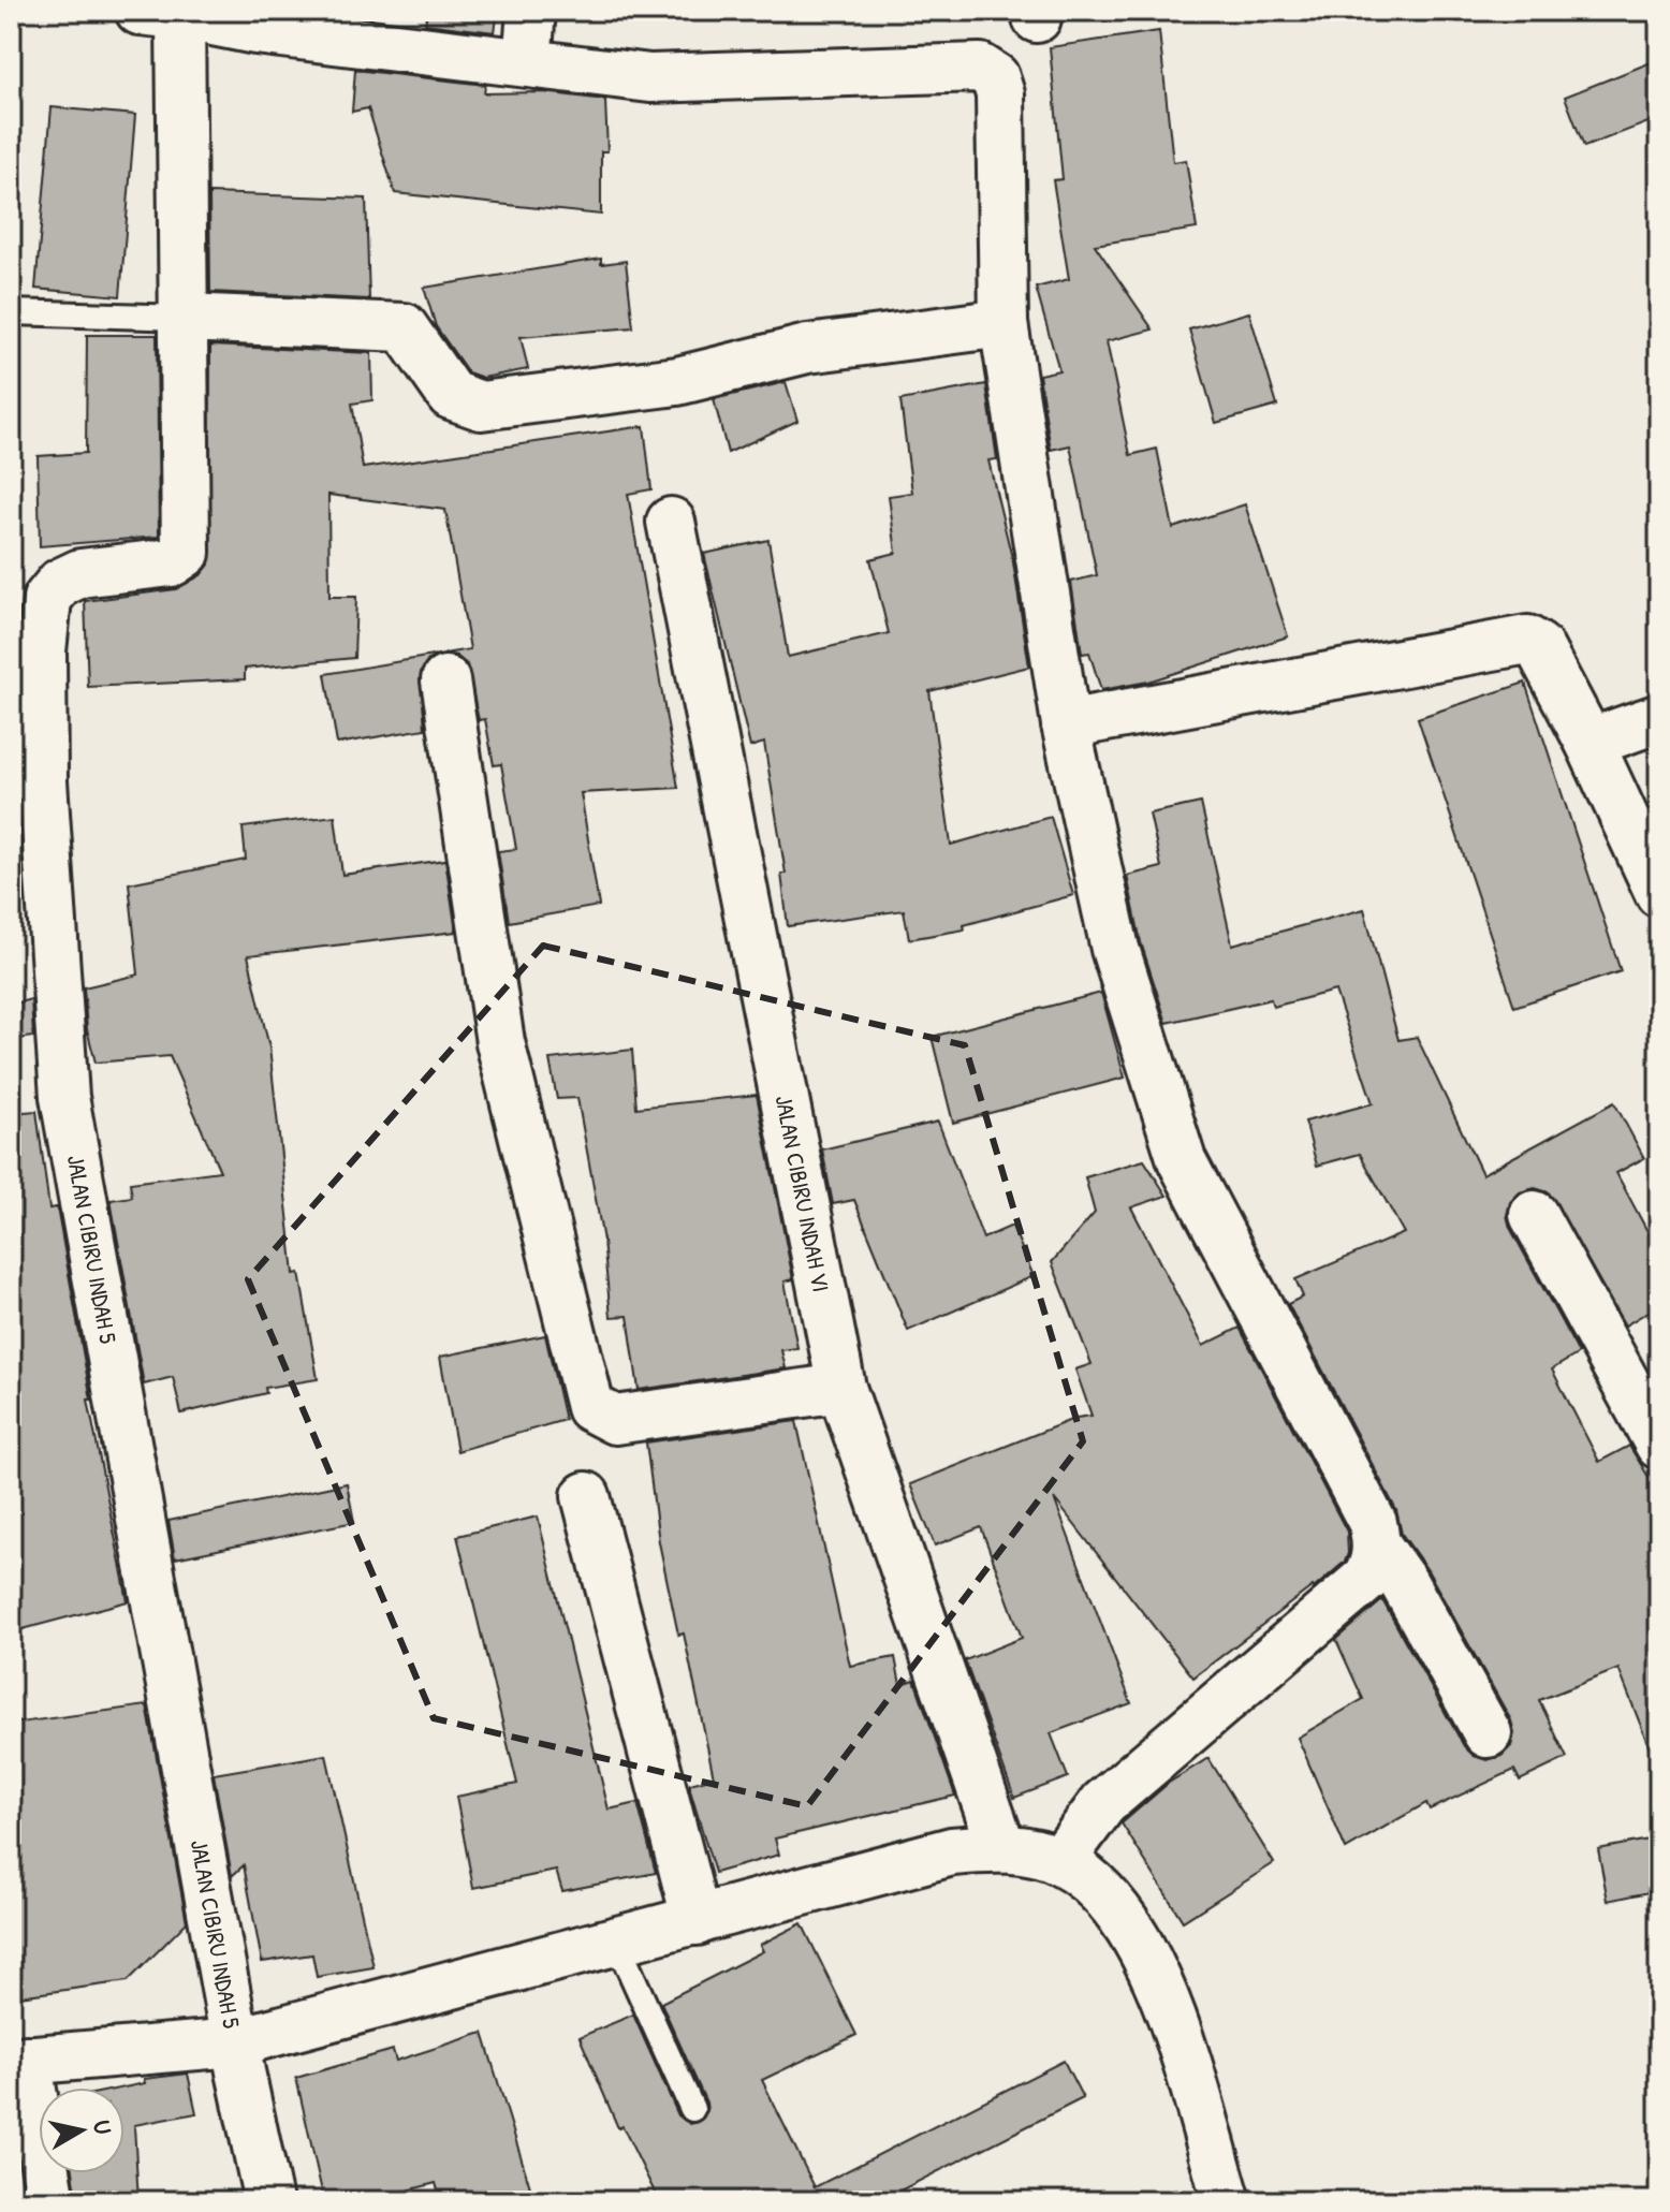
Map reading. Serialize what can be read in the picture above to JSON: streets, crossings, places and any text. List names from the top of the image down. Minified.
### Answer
{"streets":{"street":["JALAN CIBIRU INDAH VI","JALAN CIBIRU INDAH 5"]},"north":"right"}
